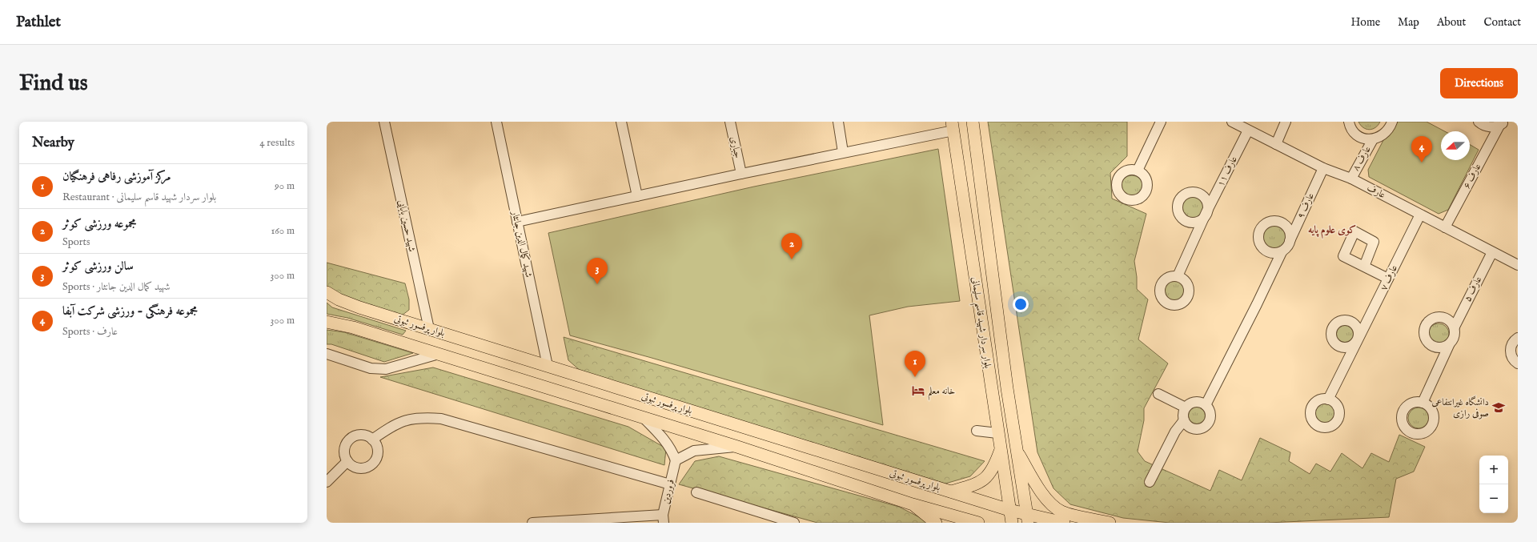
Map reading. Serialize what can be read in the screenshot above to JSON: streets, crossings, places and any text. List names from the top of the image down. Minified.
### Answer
{"streets":{"main road":["بلوار سردار شهید قاسم سلیمانی","بلوار پرفسور ثبوتی"],"street":["جباری","عارف ۸","عارف ۱۱","عارف ۶","عارف","عارف ۹","شهید حسین بابایی","شهید کمال الدین جانثار","عارف ۷","عارف ۵","فروردین"]},"crossings":[["عارف ۸","عارف"],["عارف ۱۱","عارف"],["عارف ۶","عارف"],["عارف","عارف ۹"],["عارف","عارف ۷"],["عارف","عارف ۵"],["شهید حسین بابایی","بلوار پرفسور ثبوتی"],["شهید کمال الدین جانثار","بلوار پرفسور ثبوتی"],["بلوار سردار شهید قاسم سلیمانی","بلوار پرفسور ثبوتی"]],"districts":["کوی علوم پایه"],"places":{"hotel":["خانه معلم"],"school or university":["دانشگاه غیرانتفاعی صوفی رازی"]},"north":"left","page":{"header":"Pathlet","nav":["Home","Map","About","Contact"],"buttons":"Directions","title":"Find us","heading":["Nearby","4 results"],"pins":["4","2","3","1"],"list":[{"mark":"1","name":"مرکز آموزشی رفاهی فرهنگیان","note":"Restaurant · بلوار سردار شهید قاسم سلیمانی","value":"90 m"},{"mark":"2","name":"مجموعه ورزشی کوثر","note":"Sports","value":"160 m"},{"mark":"3","name":"سالن ورزشی کوثر","note":"Sports · شهید کمال الدین جانثار","value":"300 m"},{"mark":"4","name":"مجموعه فرهنگی - ورزشی شرکت آبفا","note":"Sports · عارف","value":"300 m"}],"map_buttons":["+","−"]}}
